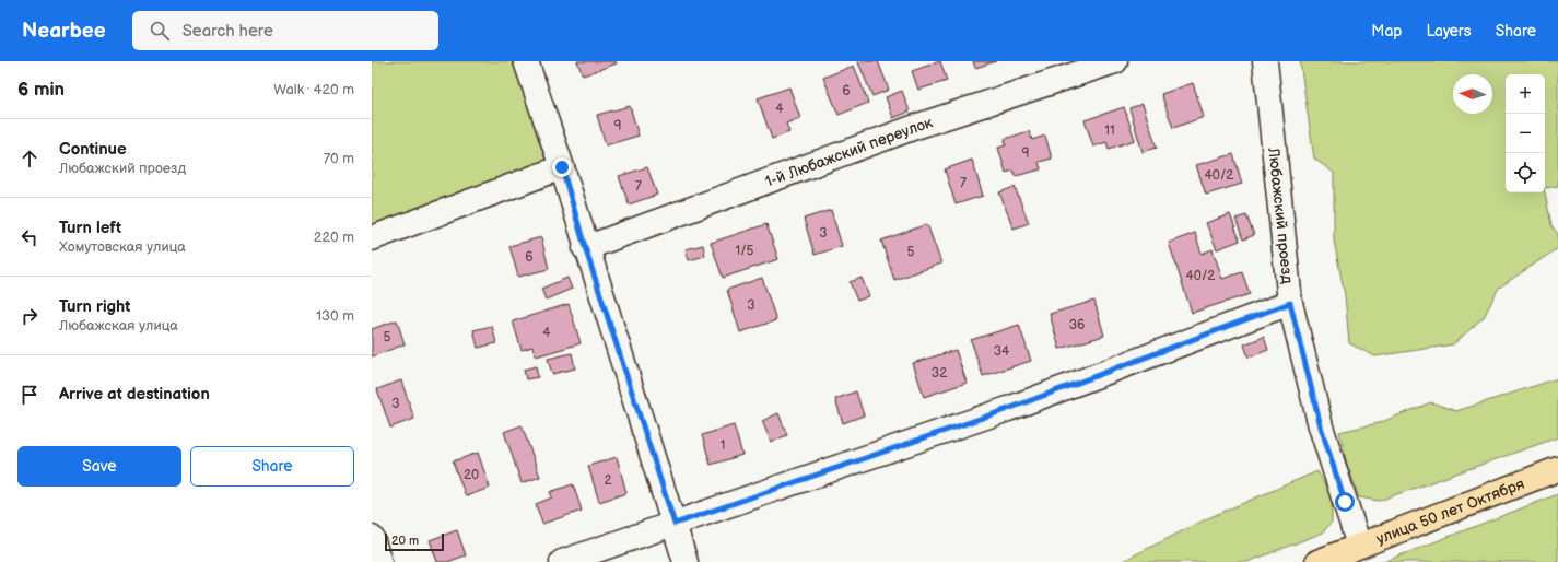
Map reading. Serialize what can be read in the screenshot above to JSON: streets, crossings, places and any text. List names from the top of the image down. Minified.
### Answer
{"streets":{"main road":["улица 50 лет Октября"],"street":["1-й Любажский переулок","Любажский проезд"]},"crossings":[["Любажский проезд","улица 50 лет Октября"]],"house_numbers":["6","4","9","11","9","40/2","7","7","3","1/5","5","6","40/2","3","36","4","5","34","32","3","1","20","2"],"scale_bar":"20 m","north":"left","page":{"header":"Nearbee","search":"Search here","nav":["Map","Layers","Share"],"heading":["6 min","Walk · 420 m"],"map_buttons":["+","−"],"list":[["Continue","Любажский проезд","70 m"],["Turn left","Хомутовская улица","220 m"],["Turn right","Любажская улица","130 m"],"Arrive at destination"],"buttons":["Save","Share"],"scale":"20 m"}}
